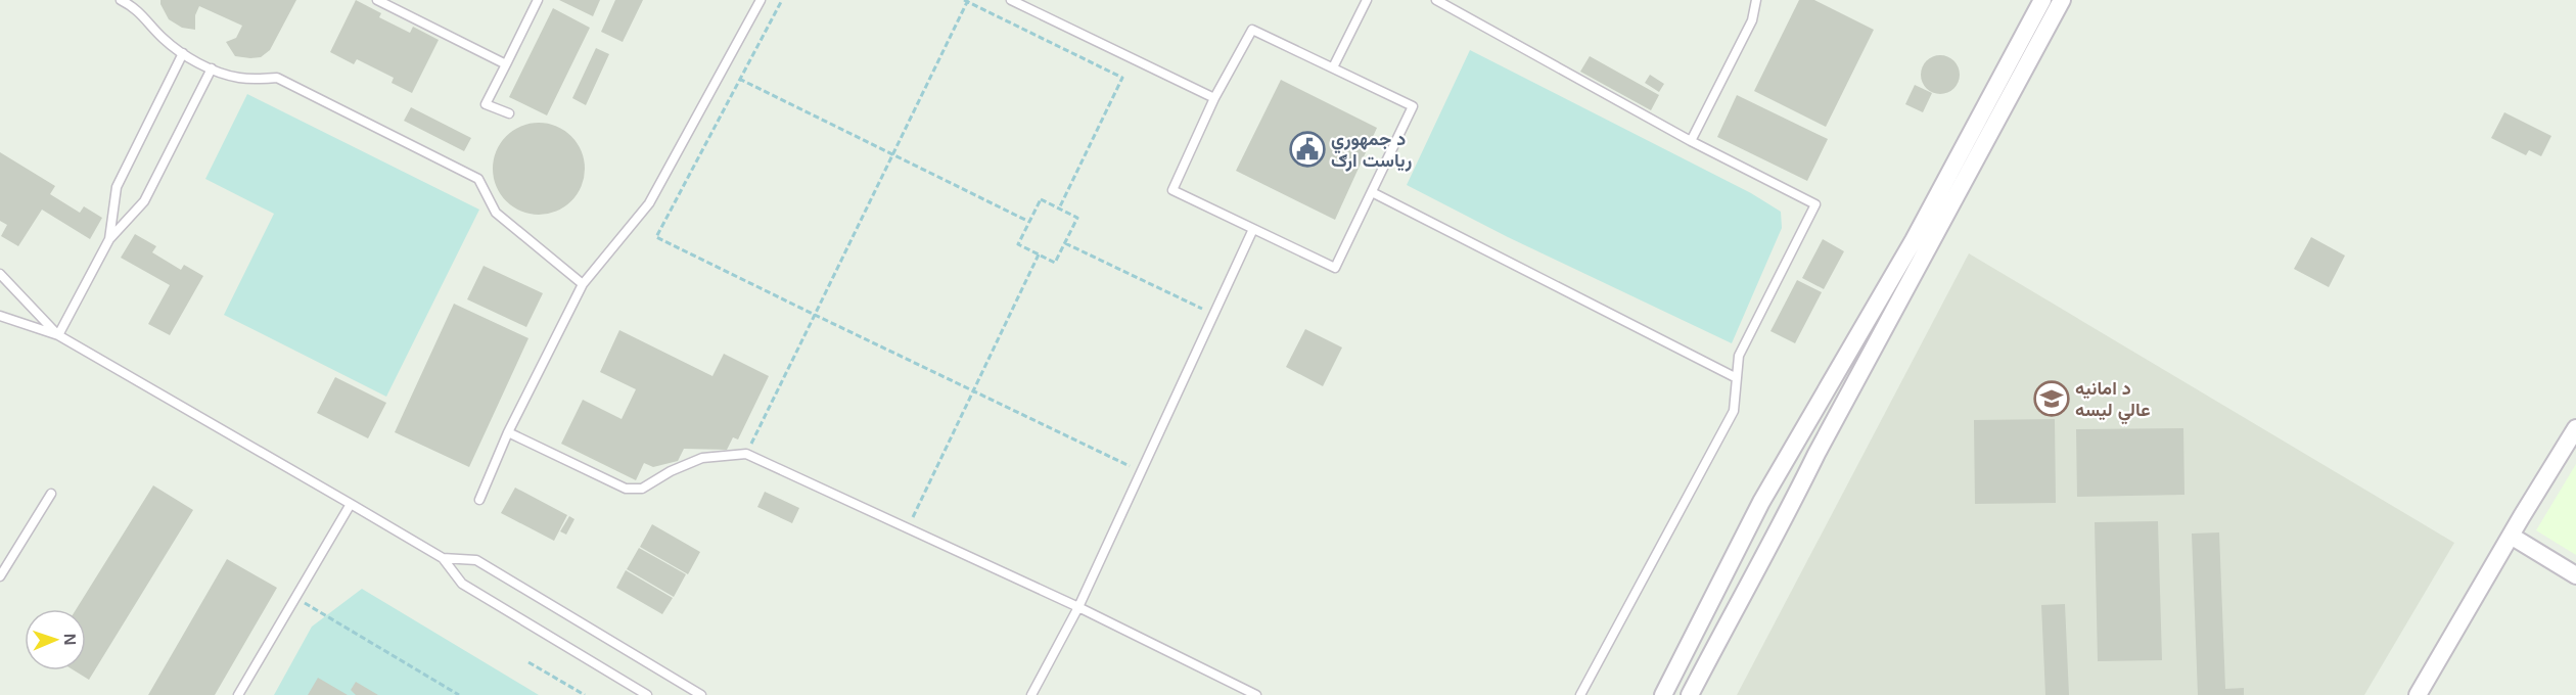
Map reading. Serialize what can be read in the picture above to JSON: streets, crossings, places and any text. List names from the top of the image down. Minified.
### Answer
{"places":{"public building":["د جمهوري ریاست ارګ"],"school or university":["د امانیه عالي لیسه"]},"north":"right"}
